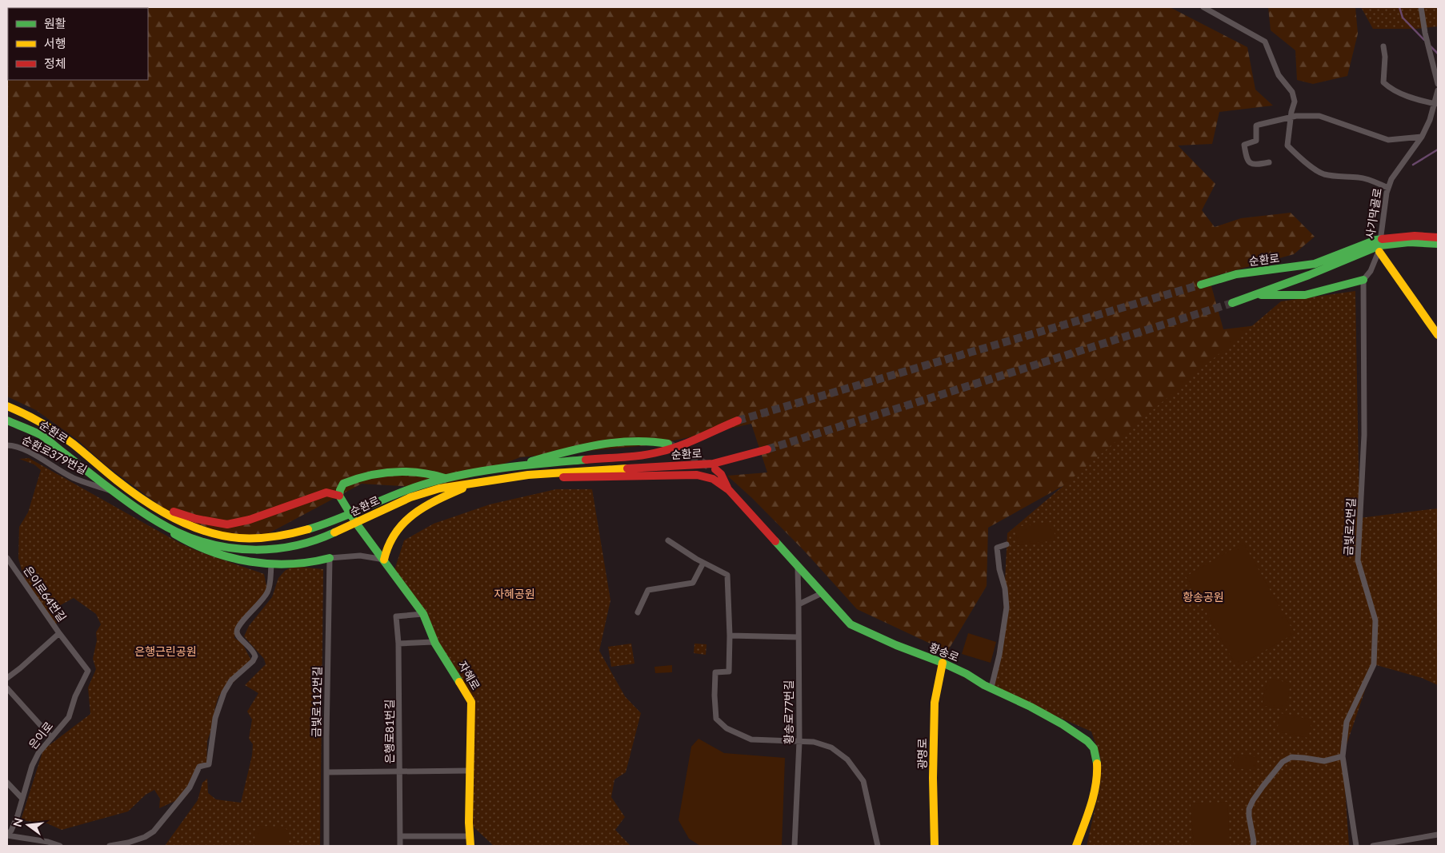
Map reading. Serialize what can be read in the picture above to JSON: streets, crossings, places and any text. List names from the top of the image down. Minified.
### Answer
{"streets":{"main road":["사기막골로","순환로","황송로","자혜로","광명로"],"street":["순환로379번길","금빛로2번길","은이로64번길","금빛로112번길","황송로77번길","은행로81번길","은이로"]},"crossings":[["순환로","순환로379번길"],["은이로64번길","은이로"],["황송로","황송로77번길"],["황송로","광명로"],["자혜로","은행로81번길"]],"parks":["자혜공원","황송공원","은행근린공원"],"legend":["원활","서행","정체"],"north":"left"}
